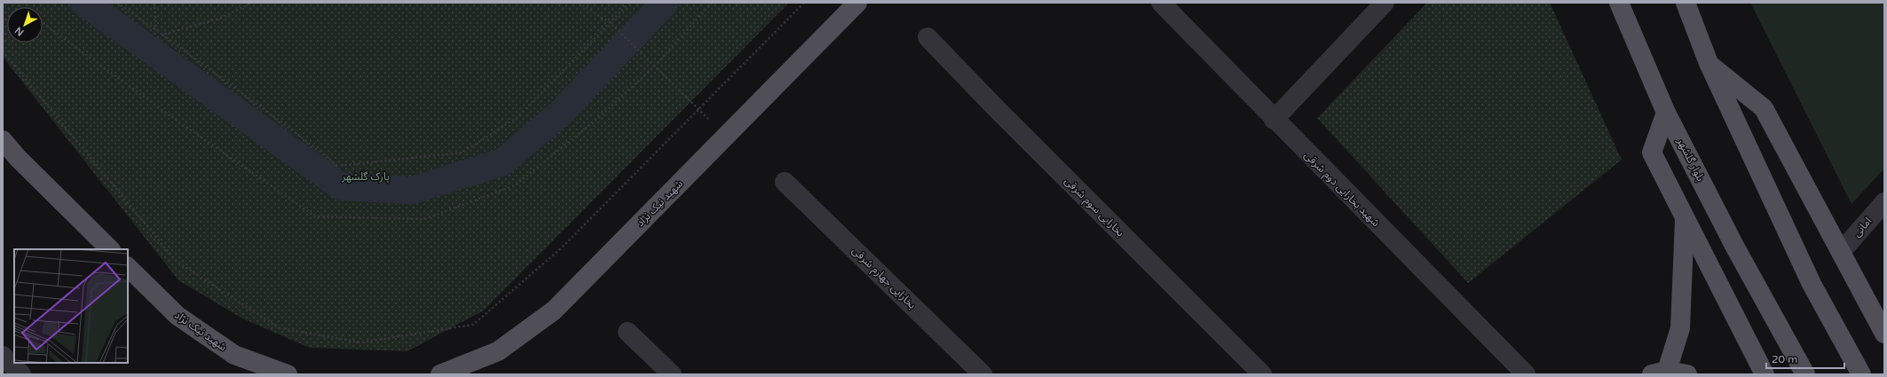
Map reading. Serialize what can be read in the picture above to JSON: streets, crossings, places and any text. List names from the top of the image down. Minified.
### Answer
{"streets":{"main road":["بلوار گلشهر","شهید نیک نژاد"],"street":["شهید بخارایی دوم شرقی","بخارایی سوم شرقی","امانی","بخارایی جهارم شرقی"]},"parks":["پارک گلشهر"],"scale_bar":"20 m","north":"bottom left"}
